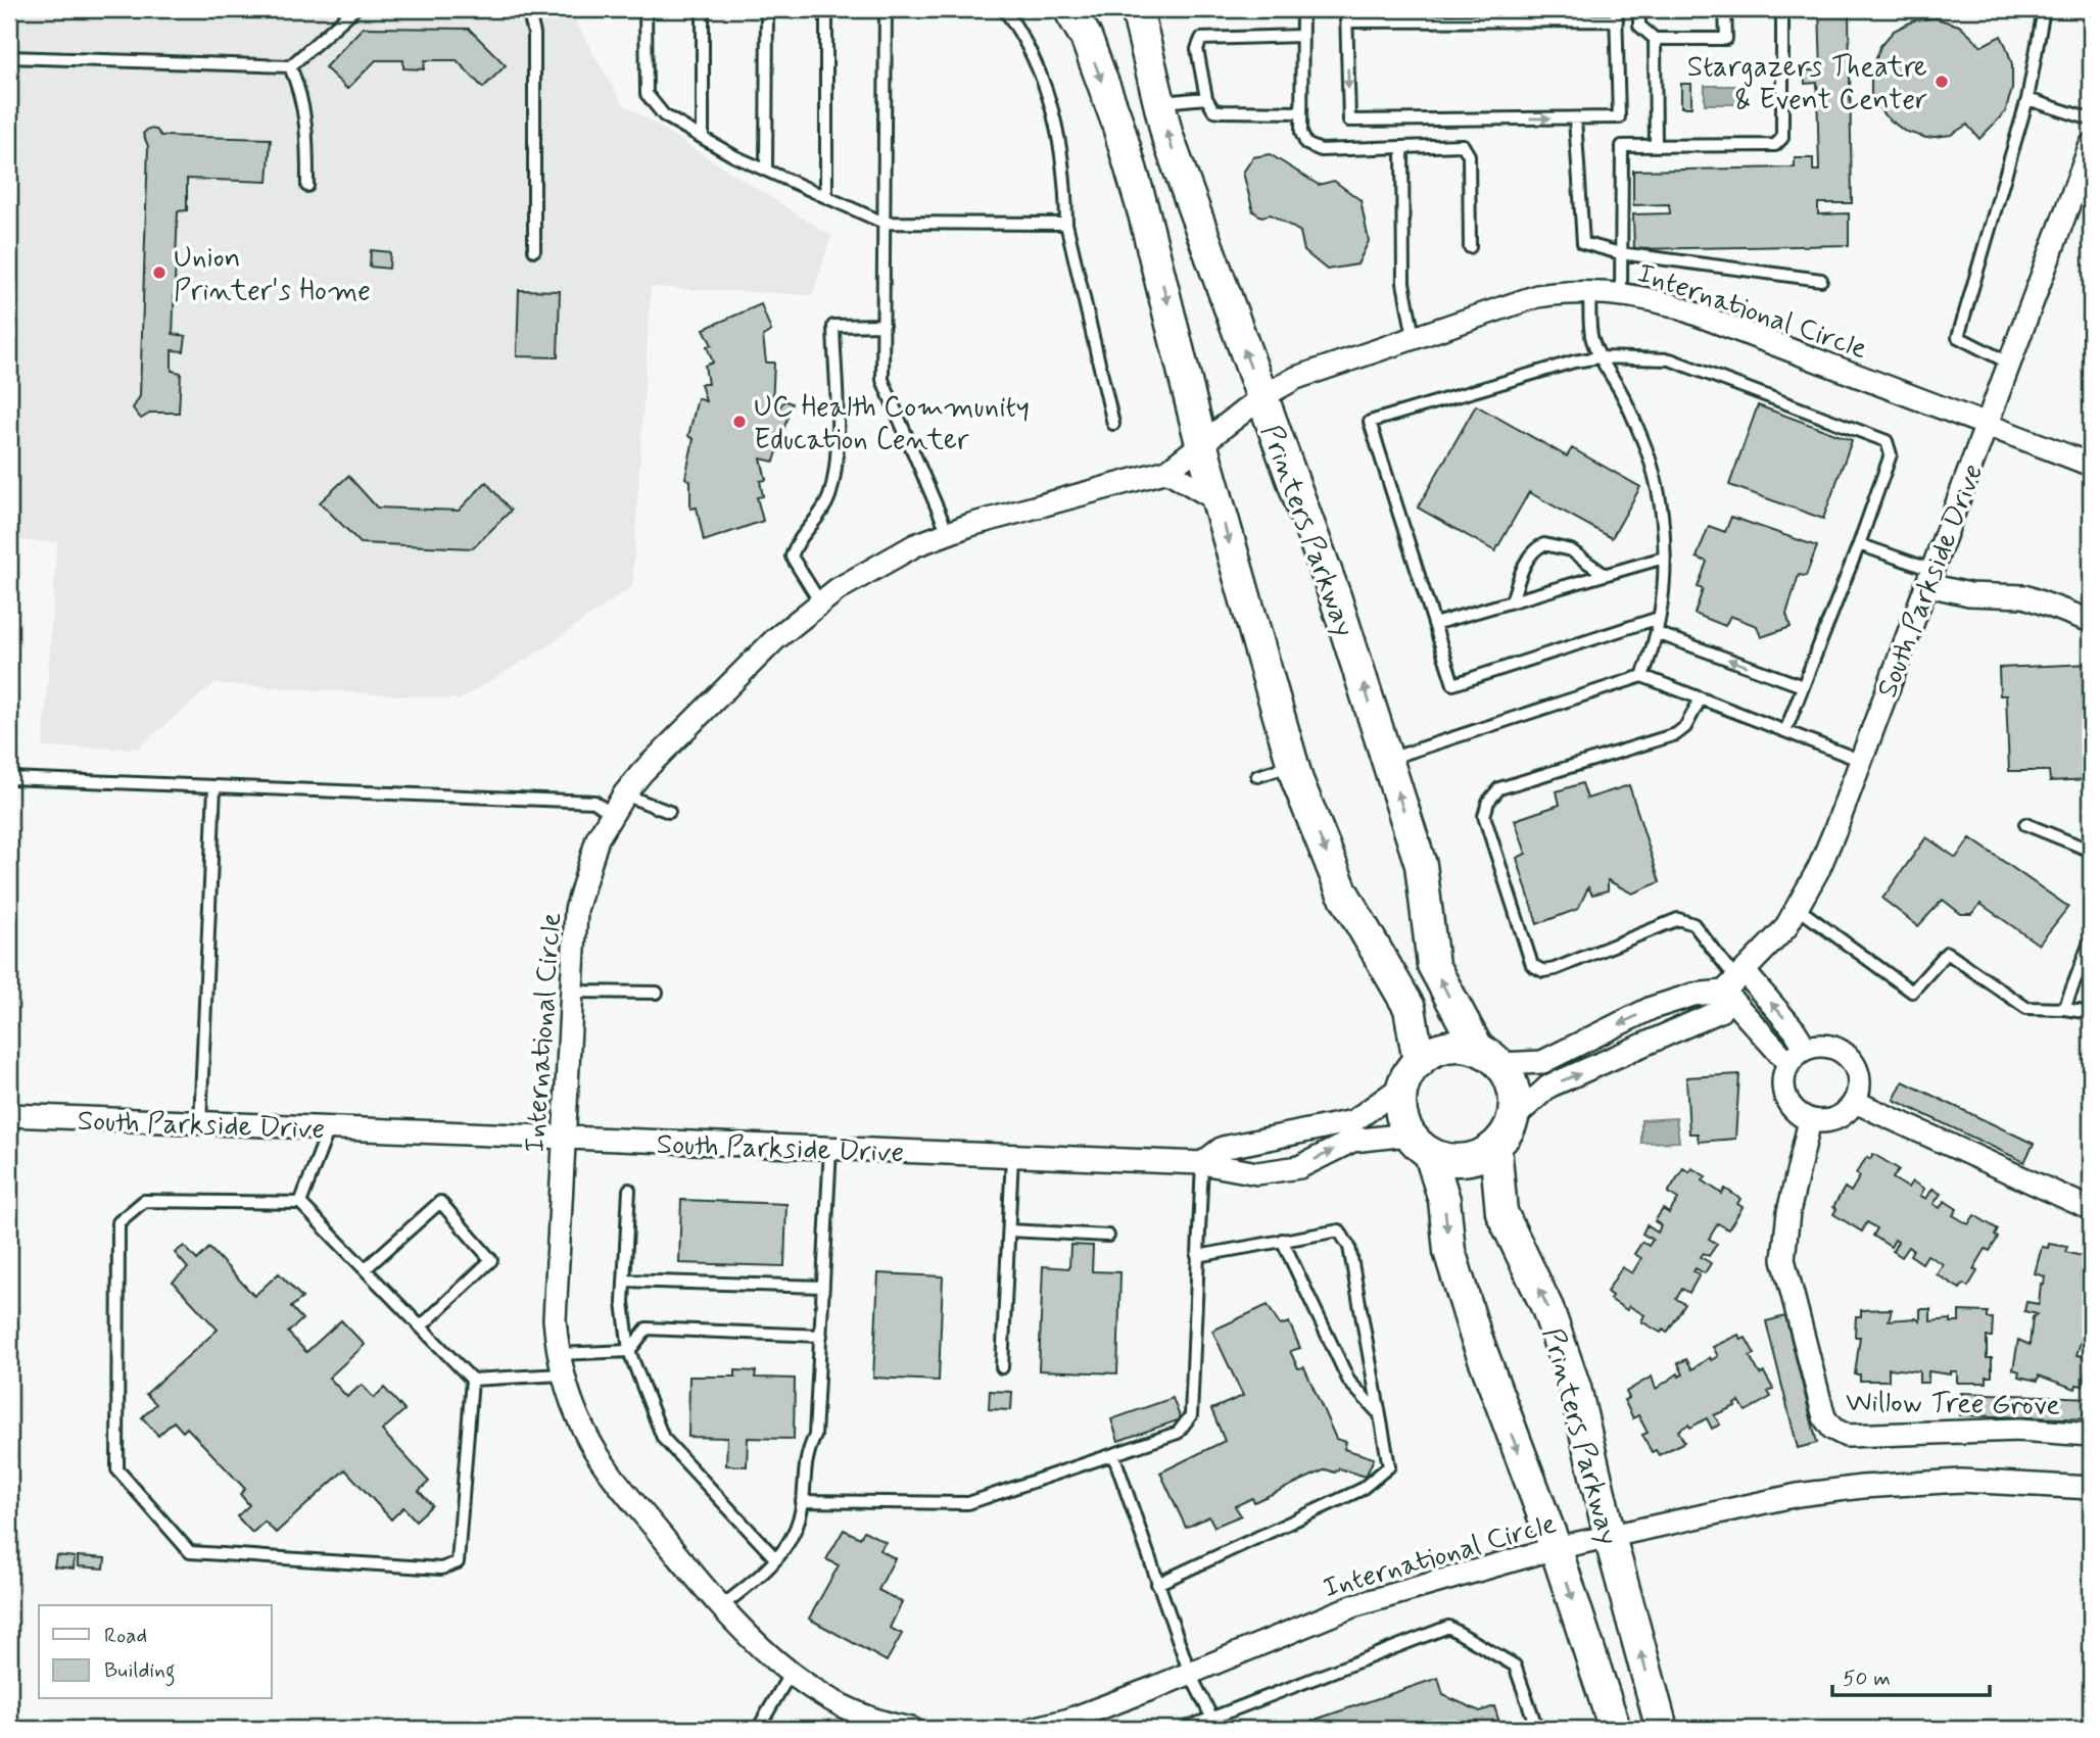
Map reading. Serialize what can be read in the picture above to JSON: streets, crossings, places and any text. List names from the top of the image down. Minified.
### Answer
{"streets":{"main road":["Printers Parkway","South Parkside Drive"],"street":["International Circle","Willow Tree Grove"]},"crossings":[["International Circle","Printers Parkway"],["International Circle","South Parkside Drive"],["Printers Parkway","South Parkside Drive"]],"places":["Stargazers Theatre & Event Center","Union Printer's Home","UC Health Community Education Center"],"legend":["Road","Building"],"scale_bar":"50 m"}
